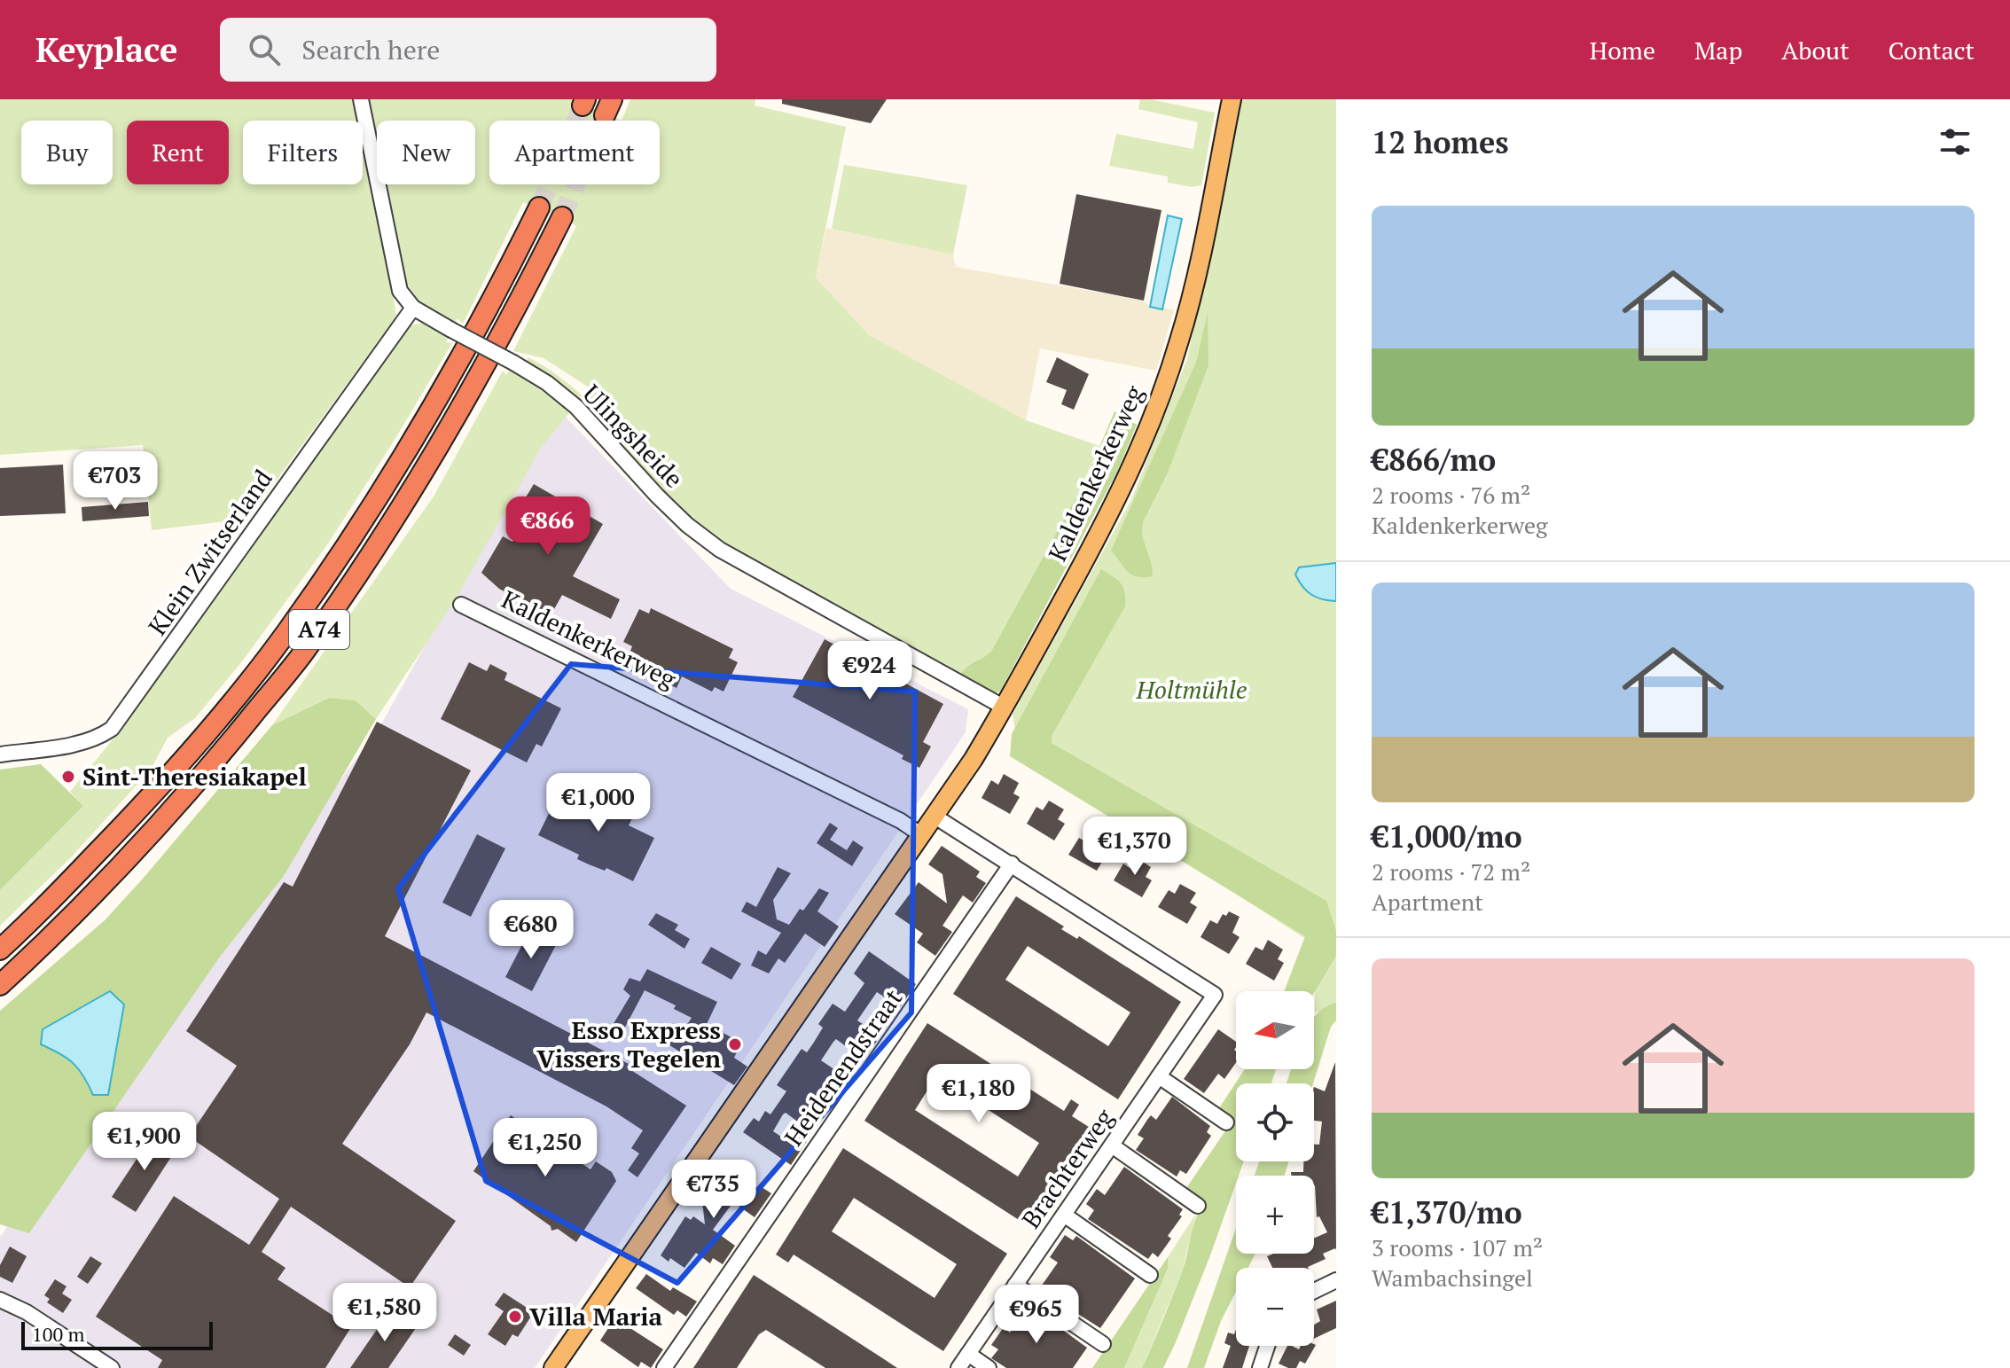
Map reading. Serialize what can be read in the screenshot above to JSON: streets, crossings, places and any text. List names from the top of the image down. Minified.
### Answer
{"streets":{"highway":["A74"],"main road":["Kaldenkerkerweg"],"street":["Ulingsheide","Klein Zwitserland","Heidenendstraat","Brachterweg"]},"crossings":[["Ulingsheide","Kaldenkerkerweg"],["Ulingsheide","Klein Zwitserland"],["Heidenendstraat","Brachterweg"]],"parks":["Holtmühle"],"places":["Sint-Theresiakapel","Esso Express Vissers Tegelen","Villa Maria"],"scale_bar":"100 m","north":"left","page":{"header":"Keyplace","search":"Search here","nav":["Home","Map","About","Contact"],"heading":"12 homes","chip":["Buy","Rent","Filters","New","Apartment"],"list":[{"name":"€866/mo","note":"2 rooms · 76 m² · Kaldenkerkerweg"},{"name":"€1,000/mo","note":"2 rooms · 72 m² · Apartment"},{"name":"€1,370/mo","note":"3 rooms · 107 m² · Wambachsingel"}],"price":["€703","€866","€924","€1,000","€1,370","€680","€1,180","€1,900","€1,250","€735","€1,580","€965"],"map_buttons":["+","−"],"scale":"100 m"}}
